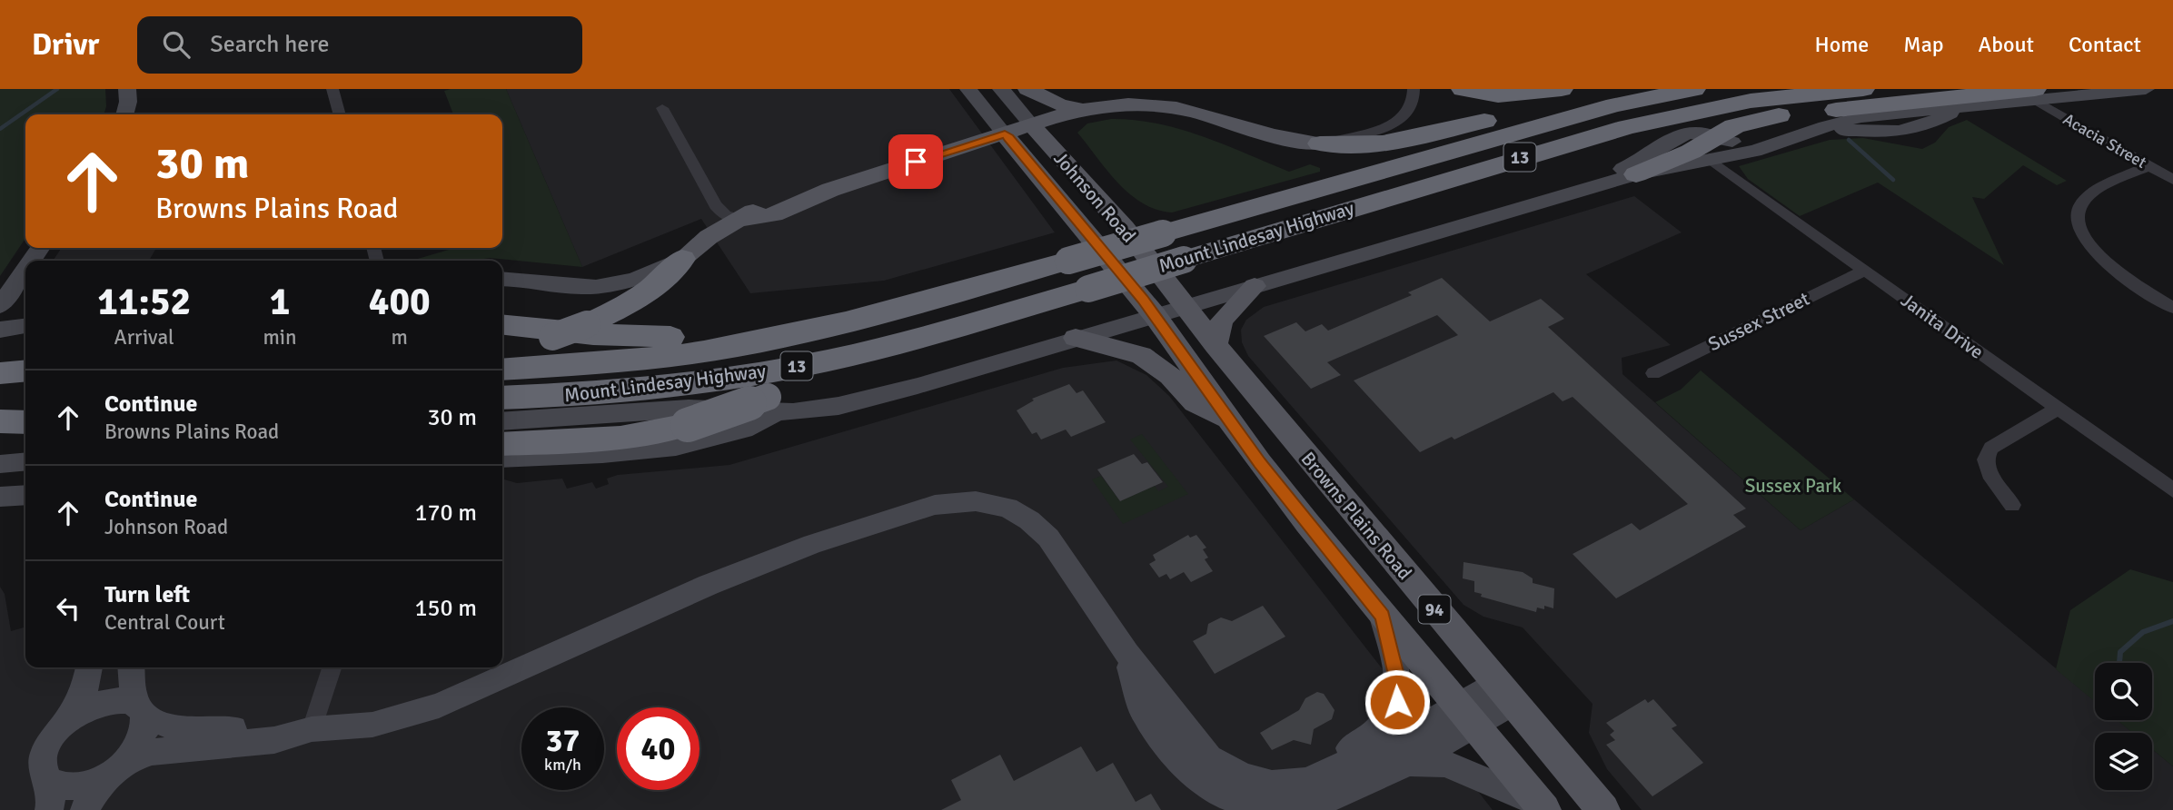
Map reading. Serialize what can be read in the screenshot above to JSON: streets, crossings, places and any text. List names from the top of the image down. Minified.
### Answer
{"streets":{"highway":["13","Mount Lindesay Highway"],"main road":["Johnson Road","Browns Plains Road","94"],"street":["Acacia Street","Sussex Street","Janita Drive"]},"crossings":[["Acacia Street","Mount Lindesay Highway"],["Johnson Road","Mount Lindesay Highway"],["Johnson Road","Browns Plains Road"],["Johnson Road","94"],["Mount Lindesay Highway","Janita Drive"],["Mount Lindesay Highway","Browns Plains Road"],["Mount Lindesay Highway","94"],["Sussex Street","Janita Drive"]],"parks":["Sussex Park"],"page":{"header":"Drivr","search":"Search here","nav":["Home","Map","About","Contact"],"turn":["30 m","Browns Plains Road"],"eta":["11:52","Arrival","1","min","400","m"],"list":[{"name":"Continue","note":"Browns Plains Road","value":"30 m"},{"name":"Continue","note":"Johnson Road","value":"170 m"},{"name":"Turn left","note":"Central Court","value":"150 m"}],"speed":"37 km/h","limit":"40"}}
